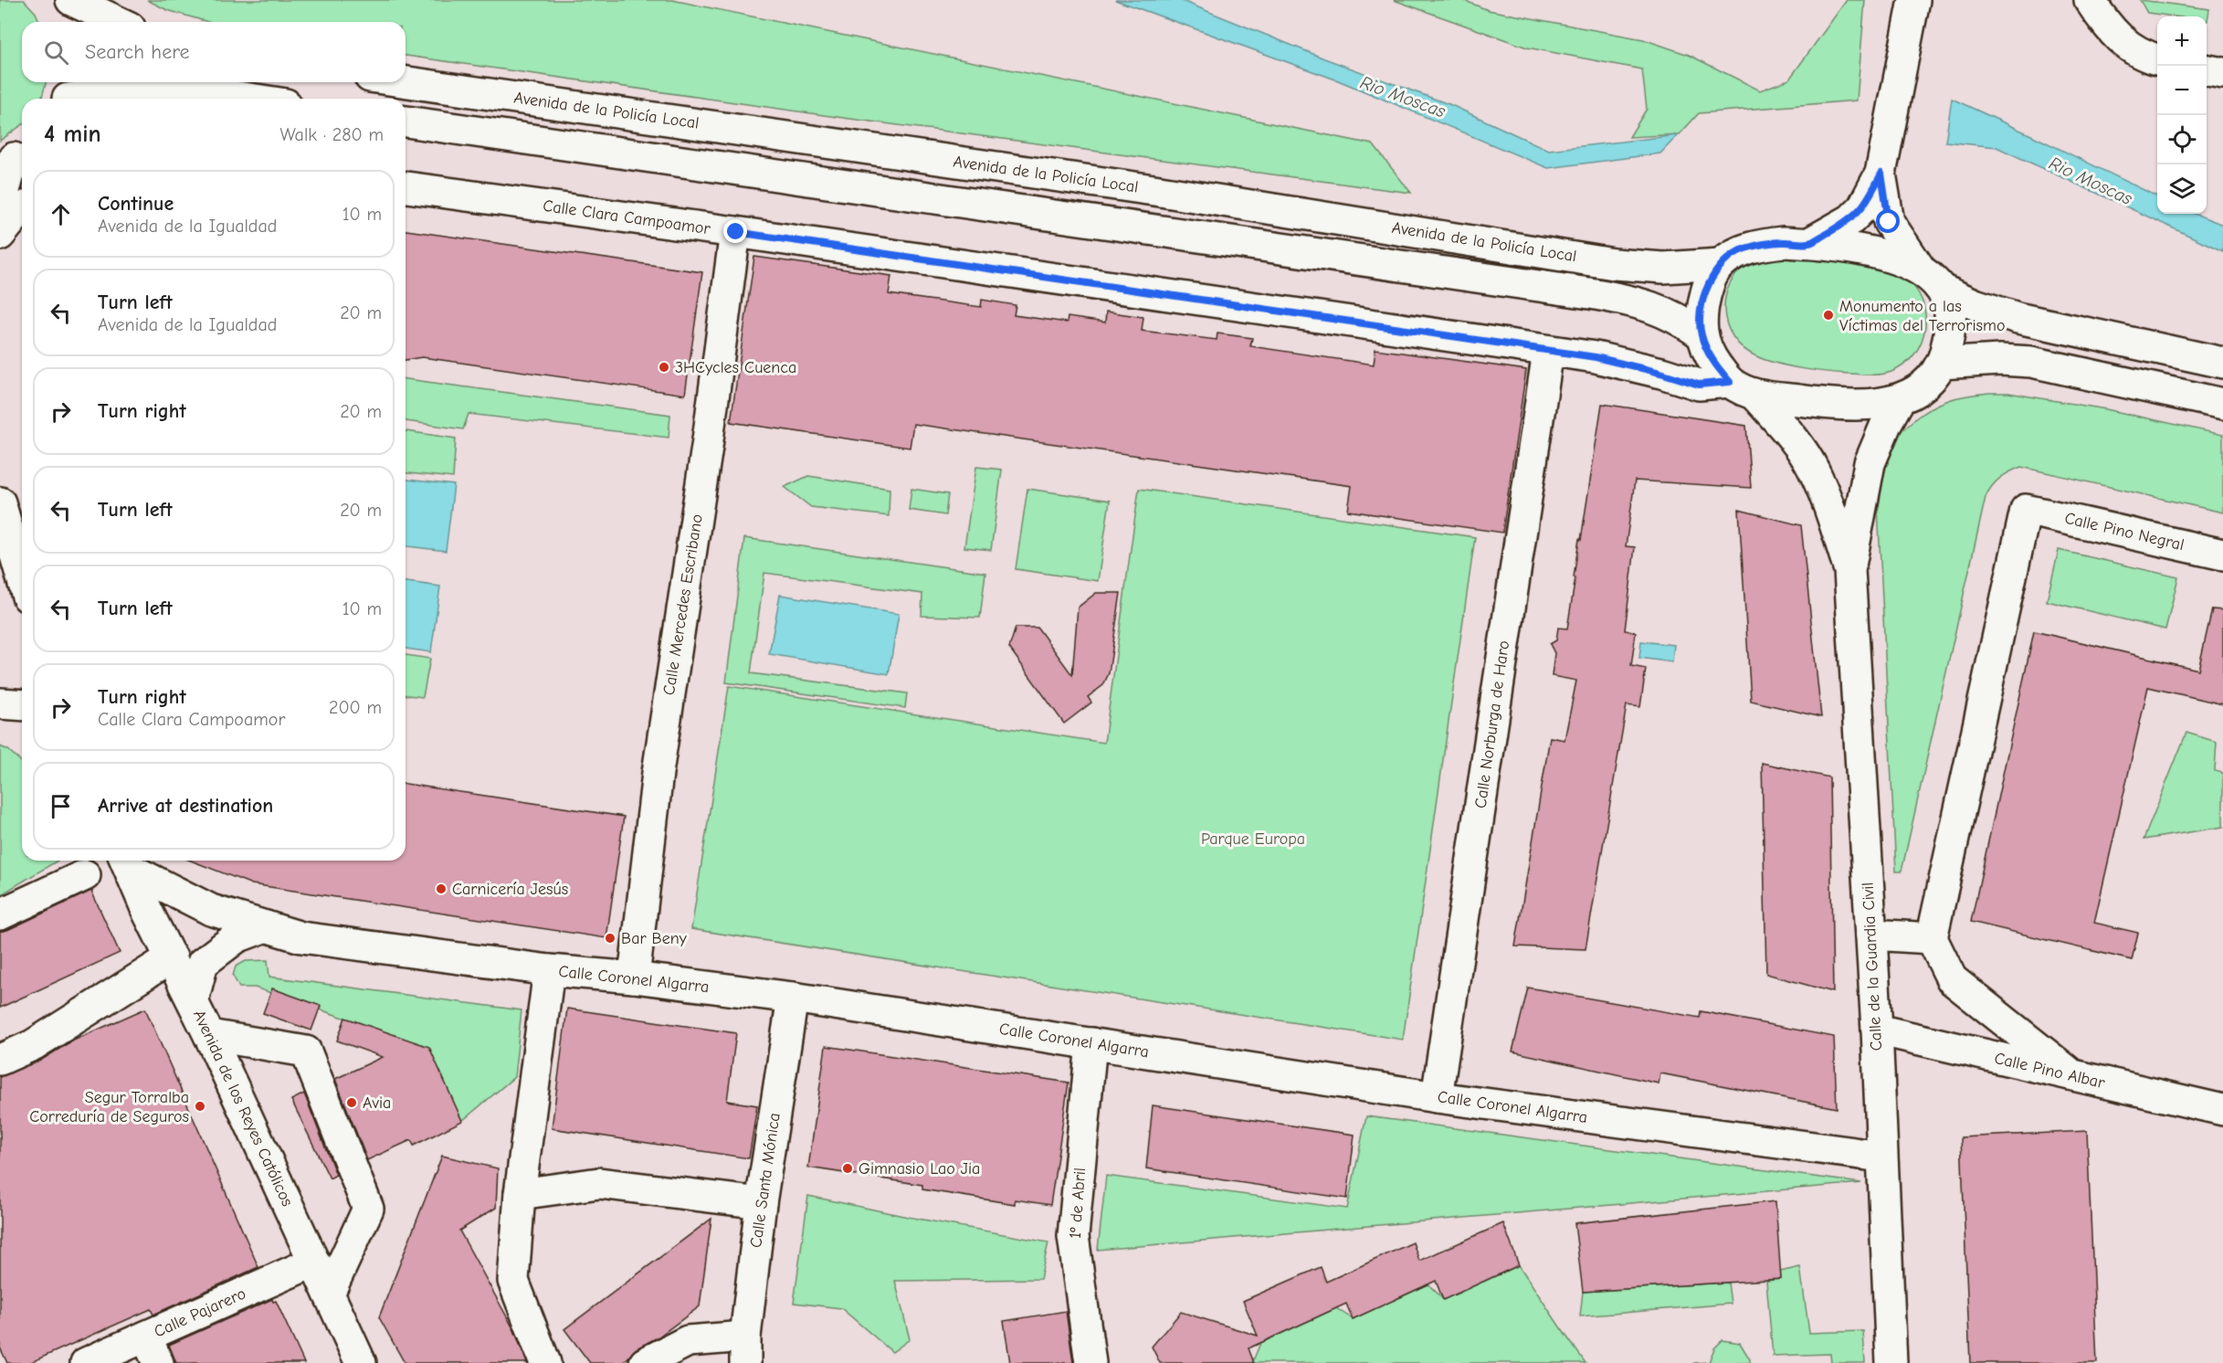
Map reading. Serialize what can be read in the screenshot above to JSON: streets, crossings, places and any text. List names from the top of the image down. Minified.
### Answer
{"streets":{"street":["Avenida de la Policía Local","Calle Clara Campoamor","Calle Pino Negral","Calle Mercedes Escribano","Calle Norburga de Haro","Calle de la Guardia Civil","Calle Coronel Algarra","Calle Pino Albar","Avenida de los Reyes Católicos","Calle Santa Mónica","1º de Abril","Calle Pajarero"]},"crossings":[["Calle Clara Campoamor","Calle Mercedes Escribano"],["Calle Clara Campoamor","Calle Norburga de Haro"],["Calle Clara Campoamor","Calle de la Guardia Civil"],["Calle Mercedes Escribano","Calle Coronel Algarra"],["Calle Norburga de Haro","Calle Coronel Algarra"],["Calle de la Guardia Civil","Calle Coronel Algarra"],["Calle de la Guardia Civil","Calle Pino Albar"],["Calle Coronel Algarra","Avenida de los Reyes Católicos"],["Calle Coronel Algarra","Calle Santa Mónica"],["Calle Coronel Algarra","1º de Abril"],["Avenida de los Reyes Católicos","Calle Pajarero"]],"water":["Rio Moscas"],"parks":["Parque Europa"],"places":["Monumento a las Víctimas del Terrorismo","3HCycles Cuenca","Carnicería Jesús","Bar Beny","Avia","Segur Torralba Correduría de Seguros","Gimnasio Lao Jia"],"page":{"map_buttons":["+","−"],"search":"Search here","heading":["4 min","Walk · 280 m"],"list":[["Continue","Avenida de la Igualdad","10 m"],["Turn left","Avenida de la Igualdad","20 m"],["Turn right","20 m"],["Turn left","20 m"],["Turn left","10 m"],["Turn right","Calle Clara Campoamor","200 m"],"Arrive at destination"]}}
